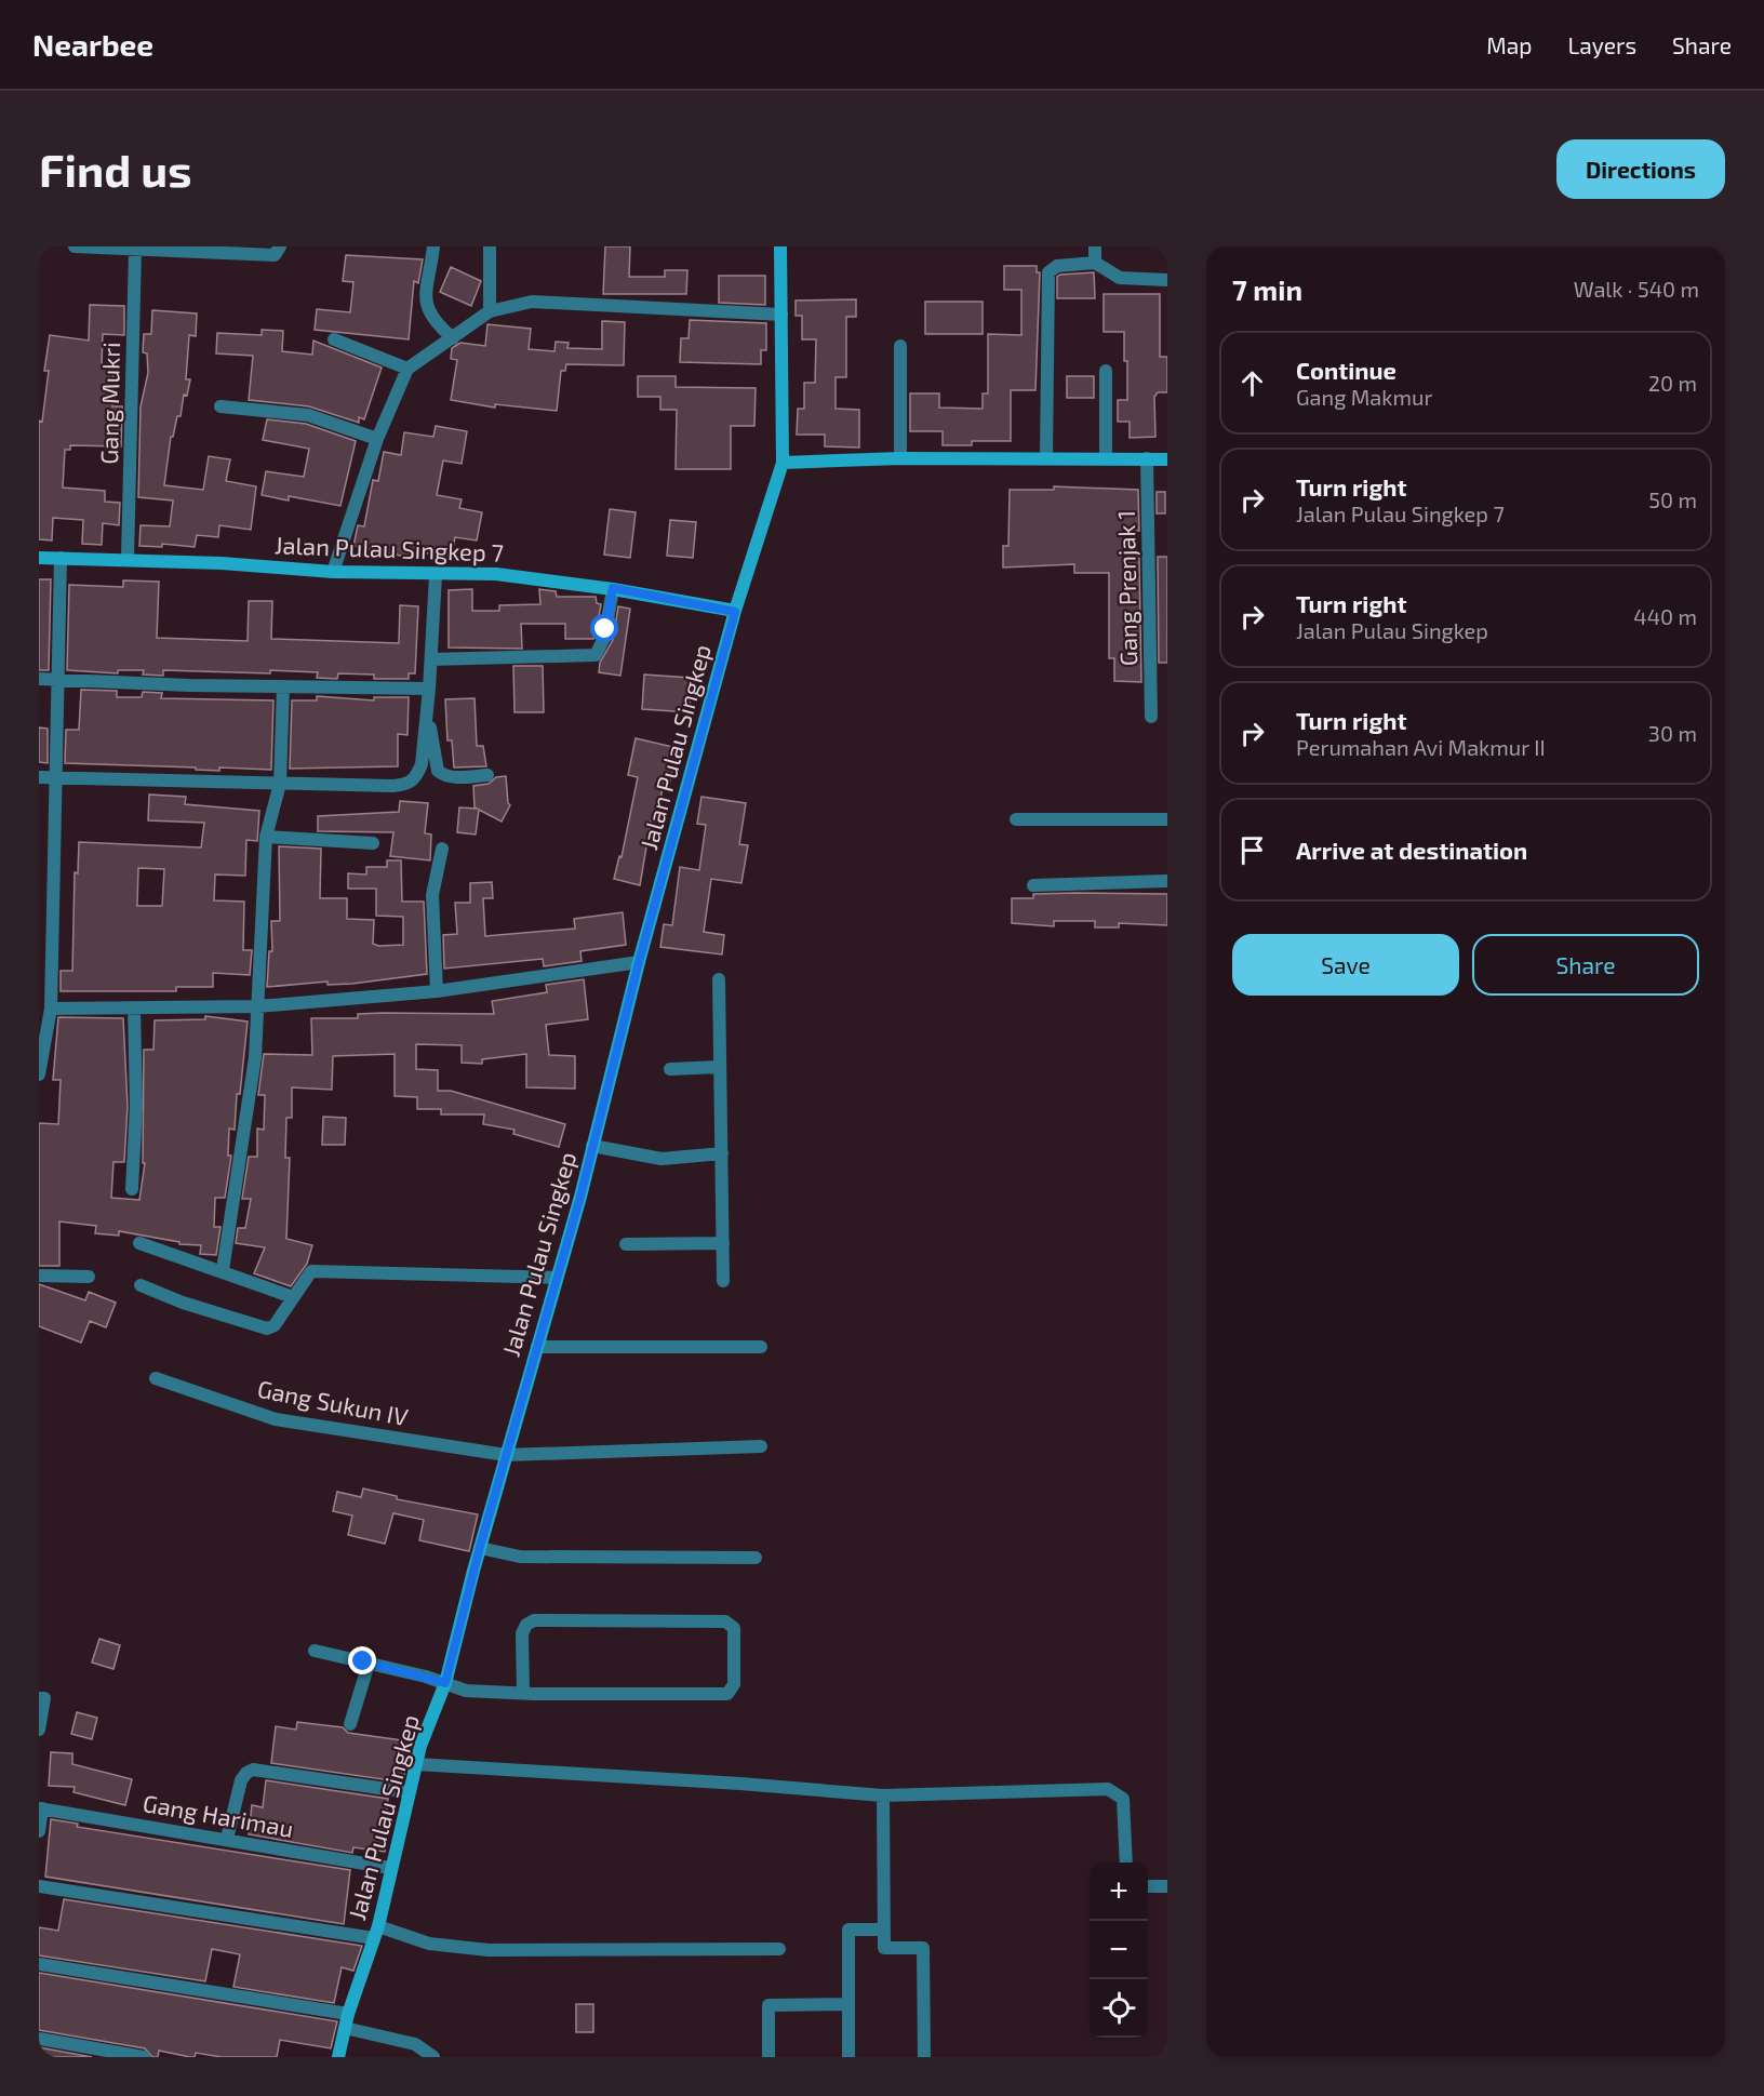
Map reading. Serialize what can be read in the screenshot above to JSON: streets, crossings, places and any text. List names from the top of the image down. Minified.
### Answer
{"streets":{"street":["Gang Mukri","Jalan Pulau Singkep 7","Gang Prenjak 1","Jalan Pulau Singkep","Gang Sukun IV","Gang Harimau"]},"crossings":[["Gang Mukri","Jalan Pulau Singkep 7"],["Jalan Pulau Singkep 7","Jalan Pulau Singkep"],["Jalan Pulau Singkep","Gang Sukun IV"],["Jalan Pulau Singkep","Gang Harimau"]],"page":{"header":"Nearbee","nav":["Map","Layers","Share"],"buttons":["Directions",["Save","Share"]],"title":"Find us","heading":["7 min","Walk · 540 m"],"list":[["Continue","Gang Makmur","20 m"],["Turn right","Jalan Pulau Singkep 7","50 m"],["Turn right","Jalan Pulau Singkep","440 m"],["Turn right","Perumahan Avi Makmur II","30 m"],"Arrive at destination"],"map_buttons":["+","−"]}}
